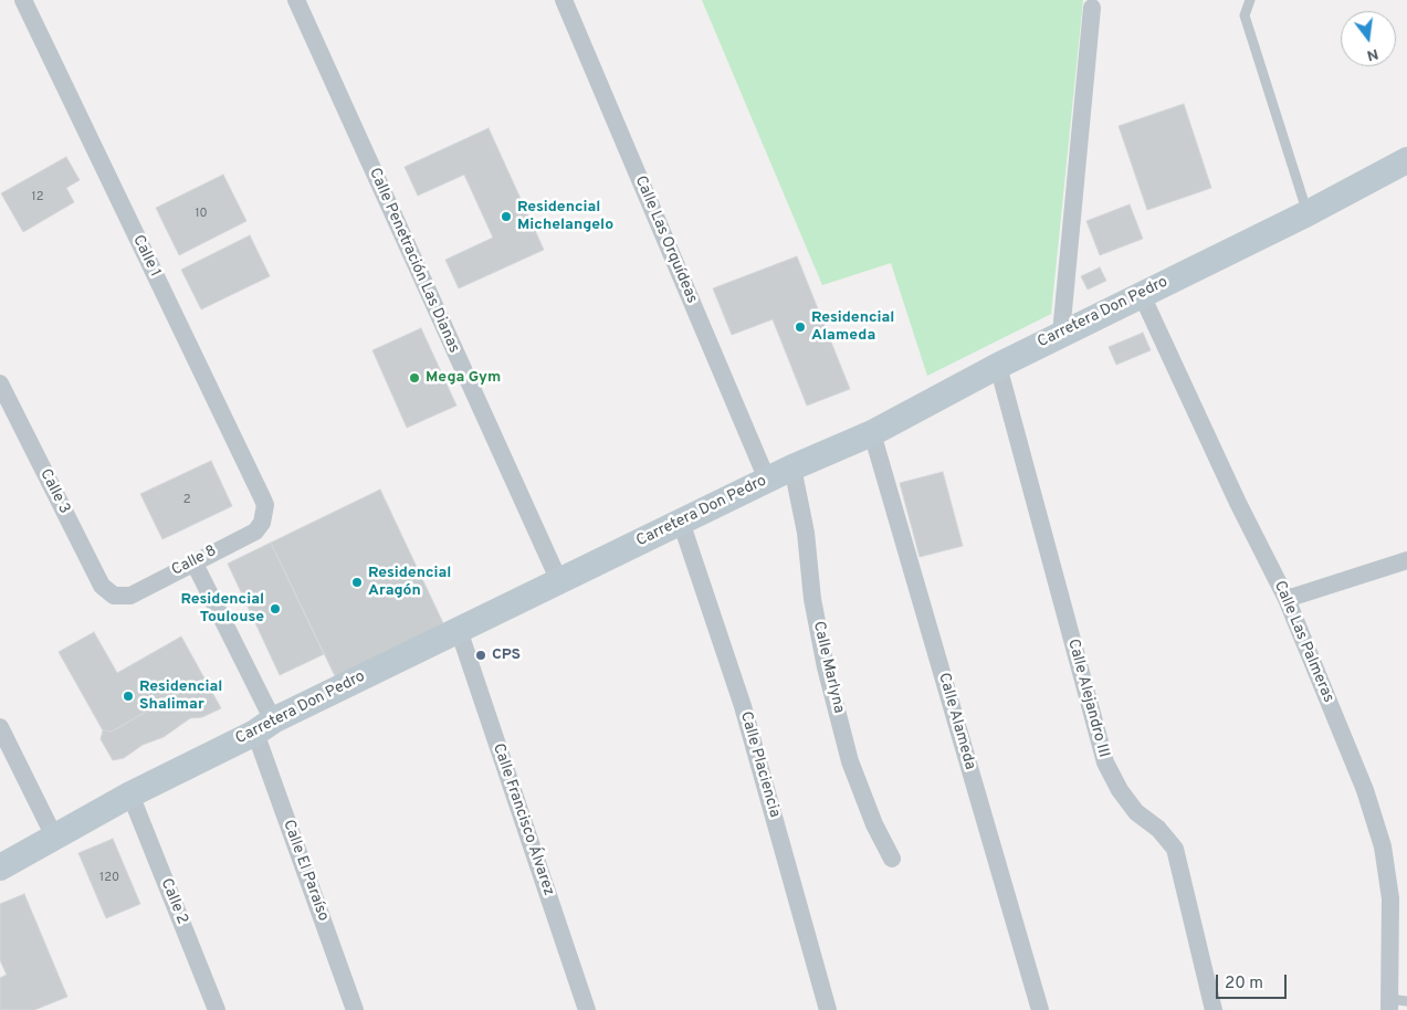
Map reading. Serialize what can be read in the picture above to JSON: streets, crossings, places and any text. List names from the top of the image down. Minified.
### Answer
{"streets":{"street":["Calle Las Orquídeas","Calle 1","Calle Penetración Las Dianas","Carretera Don Pedro","Calle 3","Calle 8","Calle Las Palmeras","Calle Marlyna","Calle Alejandro III","Calle Alameda","Calle Placiencia","Calle Francisco Álvarez","Calle El Paraíso","Calle 2"]},"crossings":[["Calle Las Orquídeas","Carretera Don Pedro"],["Calle 1","Calle 8"],["Calle Penetración Las Dianas","Carretera Don Pedro"],["Carretera Don Pedro","Calle Las Palmeras"],["Carretera Don Pedro","Calle Marlyna"],["Carretera Don Pedro","Calle Alejandro III"],["Carretera Don Pedro","Calle Alameda"],["Carretera Don Pedro","Calle Placiencia"],["Carretera Don Pedro","Calle Francisco Álvarez"],["Carretera Don Pedro","Calle El Paraíso"],["Carretera Don Pedro","Calle 2"],["Calle 3","Calle 8"],["Calle 8","Calle El Paraíso"]],"places":["Residencial Michelangelo","Residencial Alameda","Mega Gym","Residencial Aragón","Residencial Toulouse","CPS","Residencial Shalimar"],"house_numbers":["12","10","2","120"],"scale_bar":"20 m","north":"bottom"}
